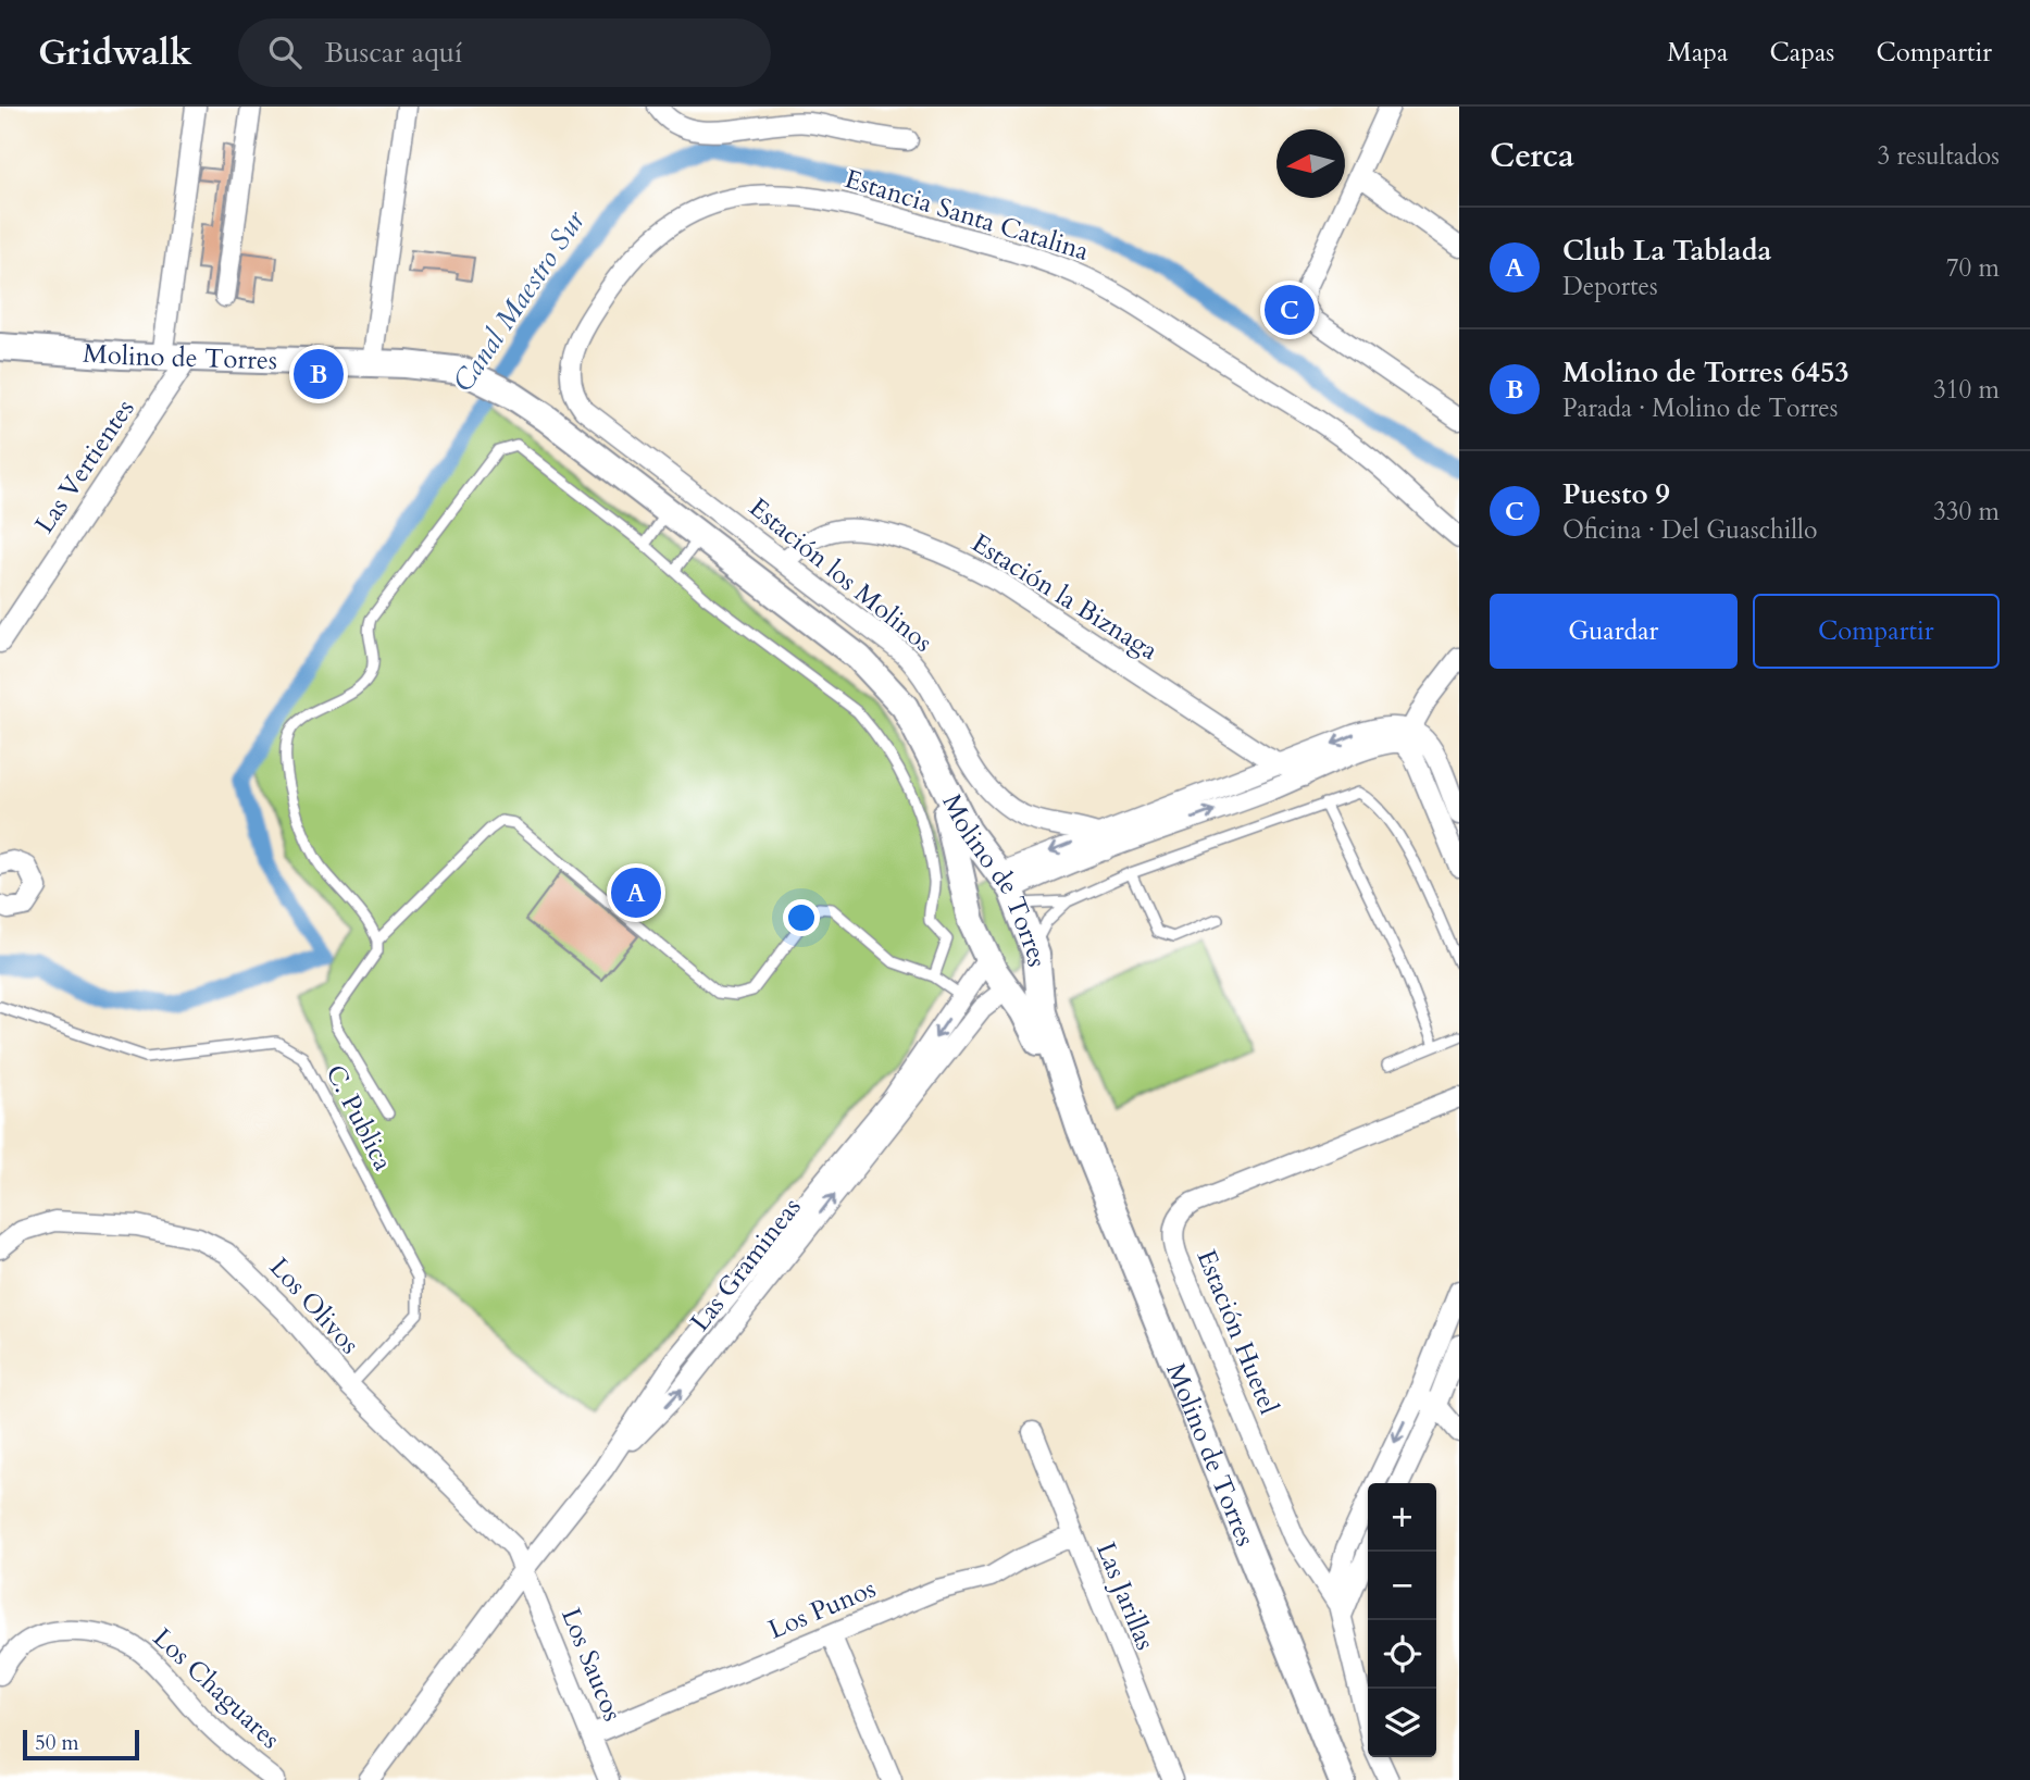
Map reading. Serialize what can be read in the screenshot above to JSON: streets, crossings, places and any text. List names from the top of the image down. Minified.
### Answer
{"streets":{"main road":["Molino de Torres"],"street":["Estancia Santa Catalina","Las Vertientes","Estación los Molinos","Estación la Biznaga","Las Gramineas","Los Olivos","Estación Huetel","Las Jarillas","Los Punos","Los Saucos","Los Chaguares"],"lane":["C. Publica"]},"crossings":[["Estancia Santa Catalina","Estación los Molinos"],["Molino de Torres","Las Vertientes"],["Molino de Torres","Estación los Molinos"],["Estación los Molinos","Estación la Biznaga"],["C. Publica","Los Olivos"],["Las Gramineas","Los Olivos"],["Las Gramineas","Los Saucos"],["Los Olivos","Los Saucos"],["Las Jarillas","Los Punos"],["Los Punos","Los Saucos"]],"water":["Canal Maestro Sur"],"scale_bar":"50 m","north":"left","page":{"header":"Gridwalk","search":"Buscar aquí","nav":["Mapa","Capas","Compartir"],"heading":["Cerca","3 resultados"],"list":[{"mark":"A","name":"Club La Tablada","note":"Deportes","value":"70 m"},{"mark":"B","name":"Molino de Torres 6453","note":"Parada · Molino de Torres","value":"310 m"},{"mark":"C","name":"Puesto 9","note":"Oficina · Del Guaschillo","value":"330 m"}],"pins":["C","B","A"],"buttons":["Guardar","Compartir"],"map_buttons":["+","−"],"scale":"50 m"}}
